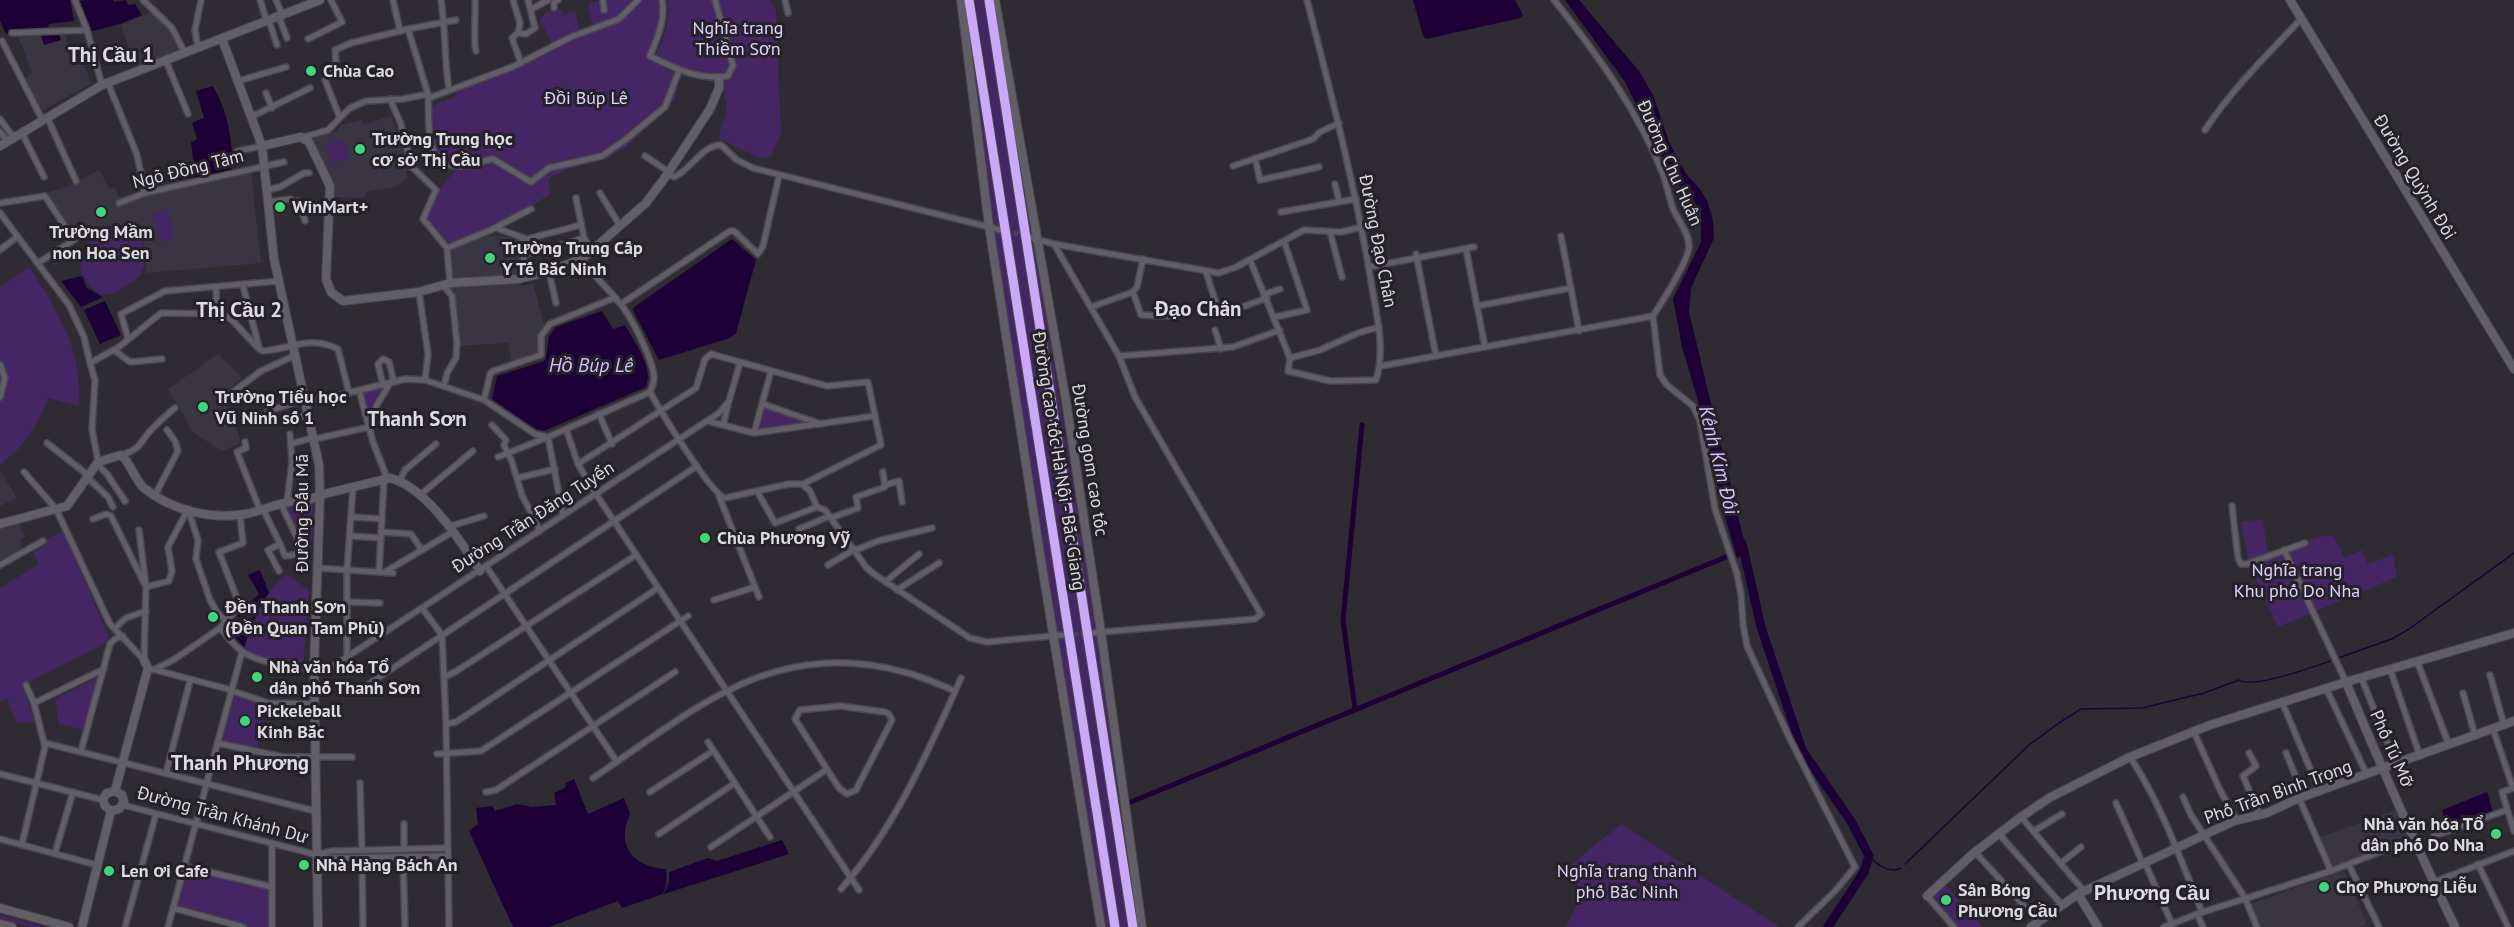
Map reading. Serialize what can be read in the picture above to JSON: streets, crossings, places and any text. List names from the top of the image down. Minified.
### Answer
{"streets":{"highway":["Đường cao tốc Hà Nội - Bắc Giang"],"main road":["Đường Quỳnh Đôi","Đường gom cao tốc","Đường Đấu Mã","Phố Tú Mỡ","Phố Trần Bình Trọng"],"street":["Đường Chu Huân","Ngõ Đồng Tâm","Đường Đạo Chân","Đường Trần Đăng Tuyển","Đường Trần Khánh Dư"]},"crossings":[["Ngõ Đồng Tâm","Đường Đấu Mã"],["Đường Đấu Mã","Đường Trần Đăng Tuyển"],["Đường Đấu Mã","Đường Trần Khánh Dư"],["Phố Tú Mỡ","Phố Trần Bình Trọng"]],"districts":["Thị Cầu 1","Đạo Chân","Thị Cầu 2","Thanh Sơn","Thanh Phương","Phương Cầu"],"water":["Hồ Búp Lê","Kênh Kim Đôi"],"parks":["Nghĩa trang Thiềm Sơn","Đồi Búp Lê","Nghĩa trang Khu phố Do Nha","Nghĩa trang thành phố Bắc Ninh"],"places":["Chùa Cao","Trường Trung học cơ sở Thị Cầu","WinMart+","Trường Mầm non Hoa Sen","Trường Trung Cấp Y Tế Bắc Ninh","Trường Tiểu học Vũ Ninh số 1","Chùa Phương Vỹ","Đền Thanh Sơn (Đền Quan Tam Phủ)","Nhà văn hóa Tổ dân phố Thanh Sơn","Pickeleball Kinh Bắc","Nhà văn hóa Tổ dân phố Do Nha","Nhà Hàng Bách An","Len ơi Cafe","Chợ Phương Liễu","Sân Bóng Phương Cầu"]}
